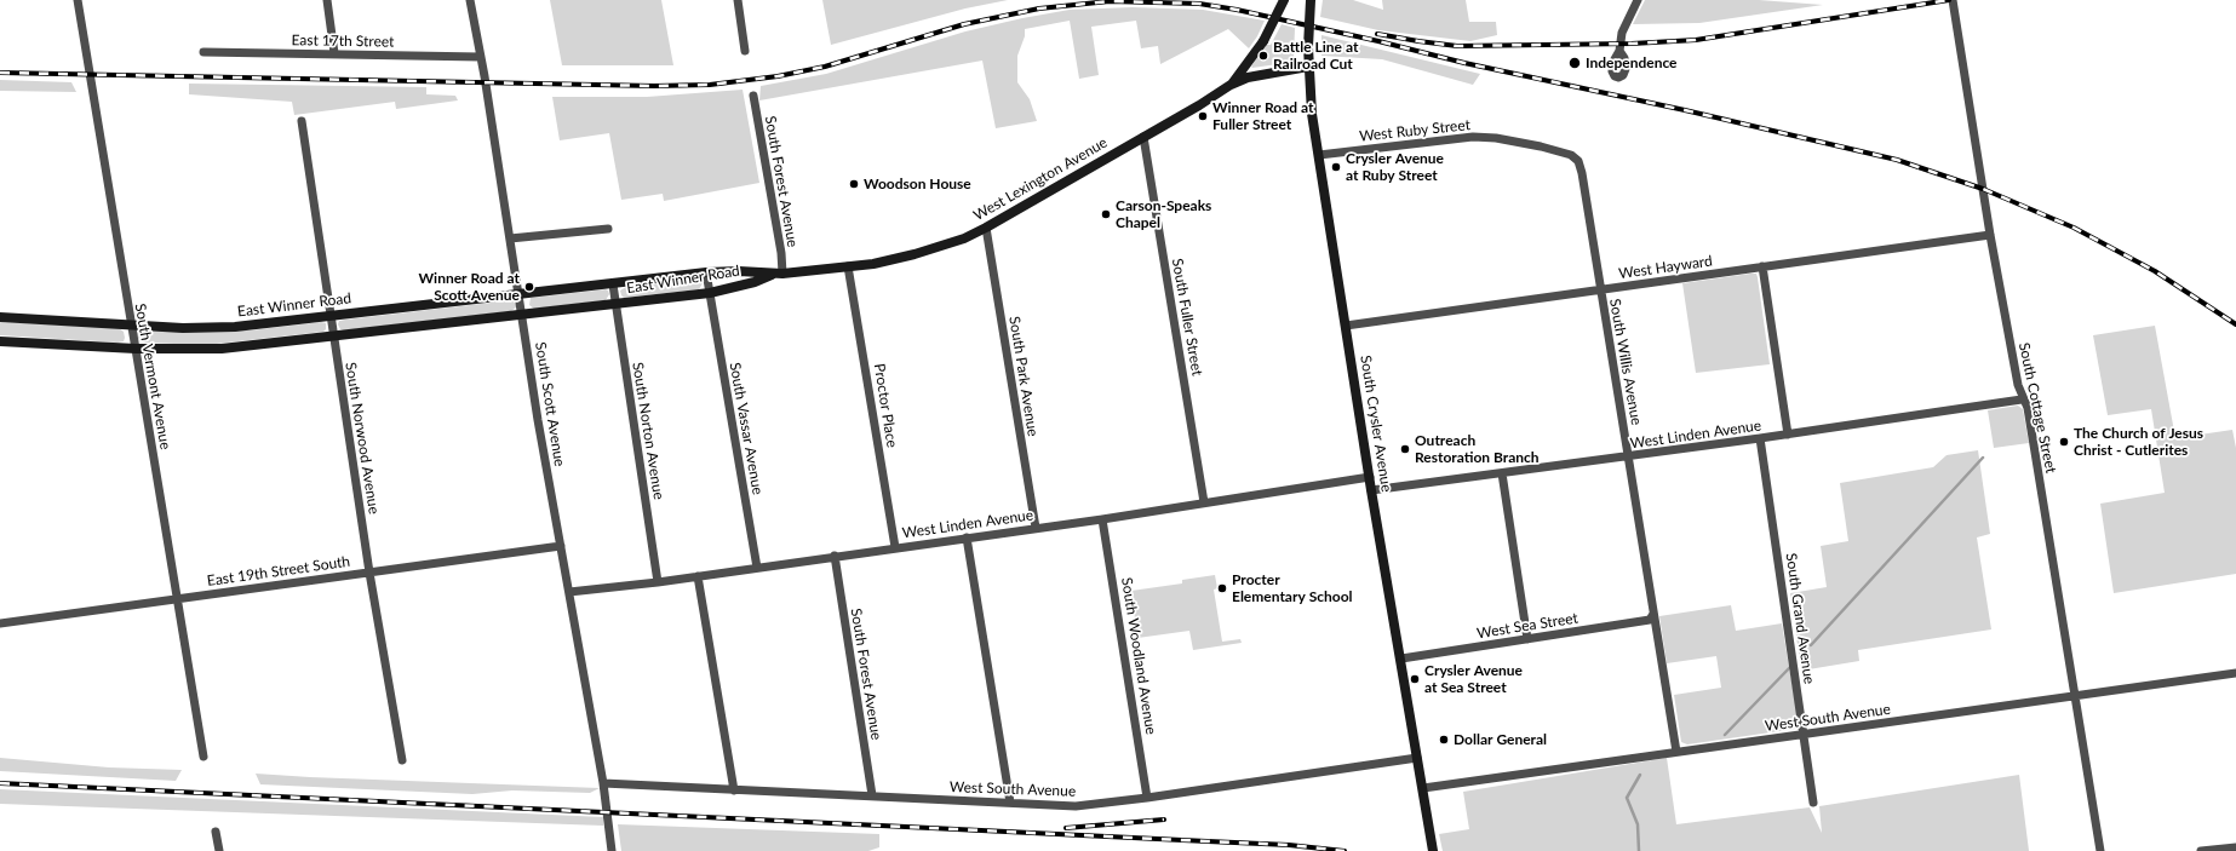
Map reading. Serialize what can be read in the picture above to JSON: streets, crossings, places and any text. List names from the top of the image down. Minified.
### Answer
{"streets":{"street":["East 17th Street","West Ruby Street","West Lexington Avenue","South Forest Avenue","West Hayward","East Winner Road","South Fuller Street","South Willis Avenue","South Vermont Avenue","South Park Avenue","South Scott Avenue","Proctor Place","South Cottage Street","South Crysler Avenue","South Vassar Avenue","South Norton Avenue","West Linden Avenue","South Norwood Avenue","East 19th Street South","South Grand Avenue","West Sea Street","South Woodland Avenue","West South Avenue"]},"crossings":[["East 17th Street","South Scott Avenue"],["West Ruby Street","South Willis Avenue"],["West Ruby Street","South Crysler Avenue"],["West Lexington Avenue","South Forest Avenue"],["West Lexington Avenue","East Winner Road"],["West Lexington Avenue","South Fuller Street"],["West Lexington Avenue","South Park Avenue"],["West Lexington Avenue","Proctor Place"],["West Lexington Avenue","South Crysler Avenue"],["South Forest Avenue","West Linden Avenue"],["South Forest Avenue","West South Avenue"],["West Hayward","South Willis Avenue"],["West Hayward","South Cottage Street"],["West Hayward","South Crysler Avenue"],["East Winner Road","South Vermont Avenue"],["East Winner Road","South Scott Avenue"],["East Winner Road","South Vassar Avenue"],["East Winner Road","South Norton Avenue"],["East Winner Road","South Norwood Avenue"],["South Fuller Street","West Linden Avenue"],["South Willis Avenue","West Linden Avenue"],["South Willis Avenue","West Sea Street"],["South Willis Avenue","West South Avenue"],["South Vermont Avenue","East 19th Street South"],["South Park Avenue","West Linden Avenue"],["South Scott Avenue","West Linden Avenue"],["South Scott Avenue","East 19th Street South"],["South Scott Avenue","West South Avenue"],["Proctor Place","West Linden Avenue"],["South Cottage Street","West Linden Avenue"],["South Cottage Street","West South Avenue"],["South Crysler Avenue","West Linden Avenue"],["South Crysler Avenue","West Sea Street"],["South Crysler Avenue","West South Avenue"],["South Vassar Avenue","West Linden Avenue"],["South Norton Avenue","West Linden Avenue"],["West Linden Avenue","South Grand Avenue"],["West Linden Avenue","South Woodland Avenue"],["South Norwood Avenue","East 19th Street South"],["South Grand Avenue","West South Avenue"],["South Woodland Avenue","West South Avenue"]],"places":["Battle Line at Railroad Cut","Independence","Winner Road at Fuller Street","Crysler Avenue at Ruby Street","Woodson House","Carson-Speaks Chapel","Winner Road at Scott Avenue","The Church of Jesus Christ - Cutlerites","Outreach Restoration Branch","Procter Elementary School","Crysler Avenue at Sea Street","Dollar General"]}
